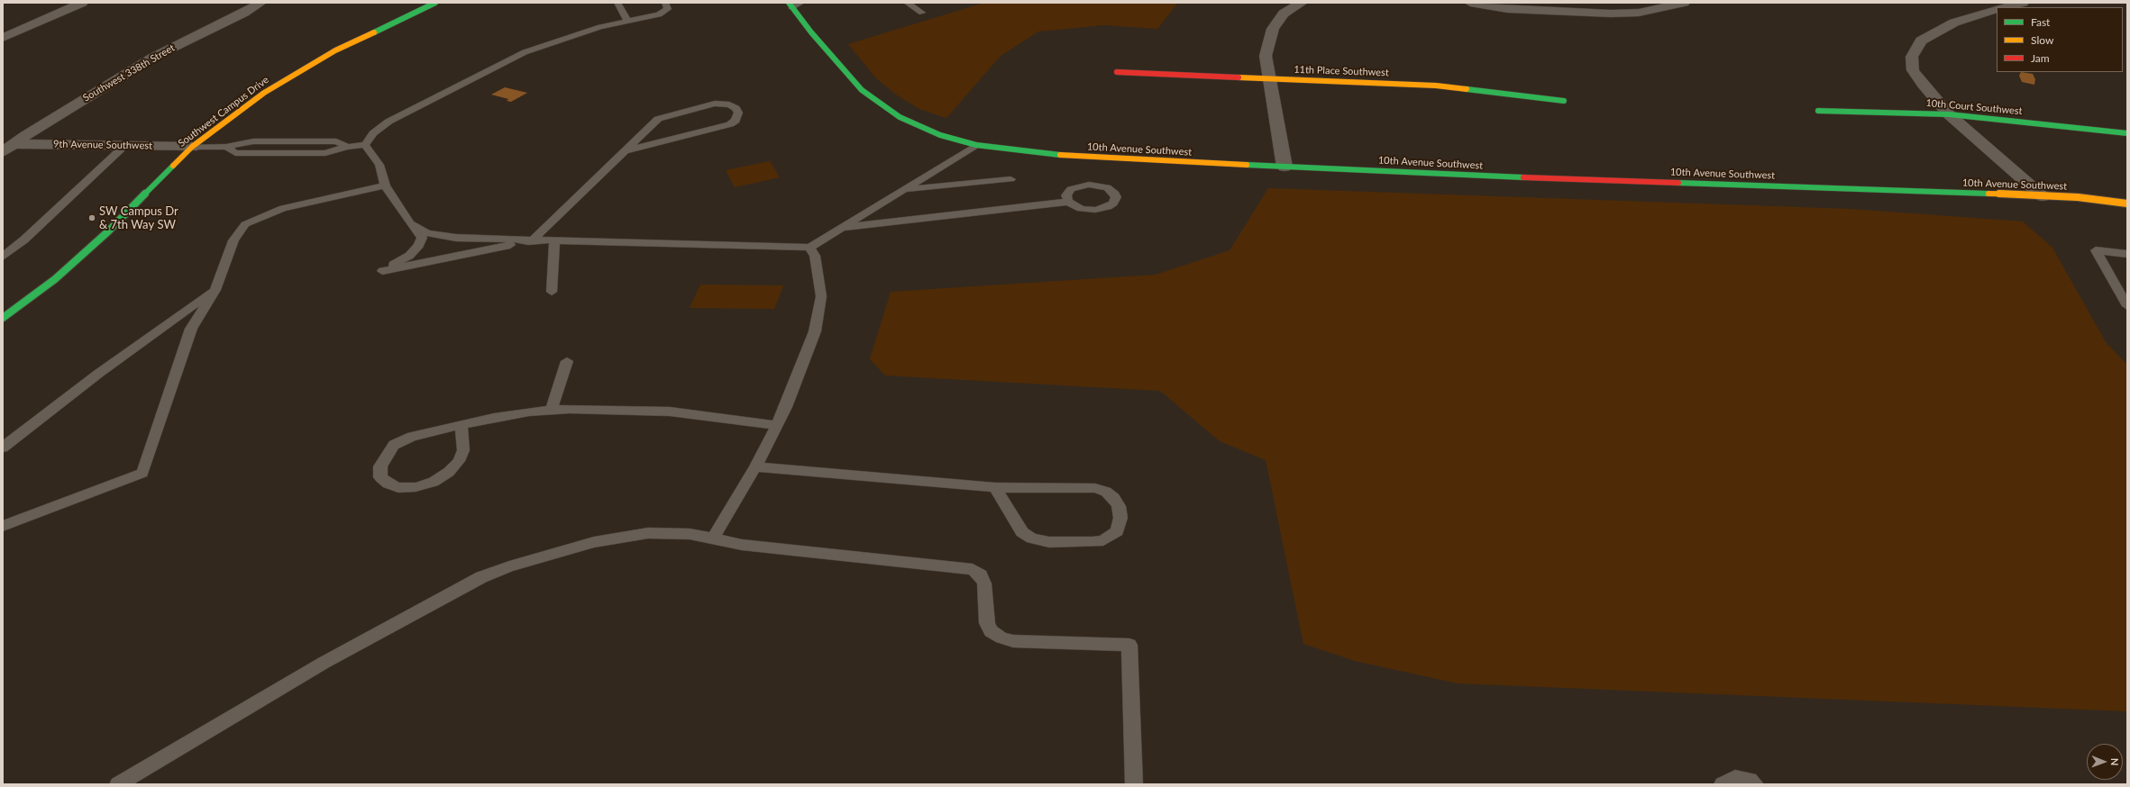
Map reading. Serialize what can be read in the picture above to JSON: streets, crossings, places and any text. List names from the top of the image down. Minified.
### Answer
{"streets":{"street":["11th Place Southwest","Southwest 338th Street","10th Court Southwest","Southwest Campus Drive","9th Avenue Southwest","10th Avenue Southwest"]},"crossings":[["Southwest 338th Street","9th Avenue Southwest"],["Southwest Campus Drive","9th Avenue Southwest"]],"places":["SW Campus Dr & 7th Way SW"],"legend":["Fast","Slow","Jam"],"north":"right"}
